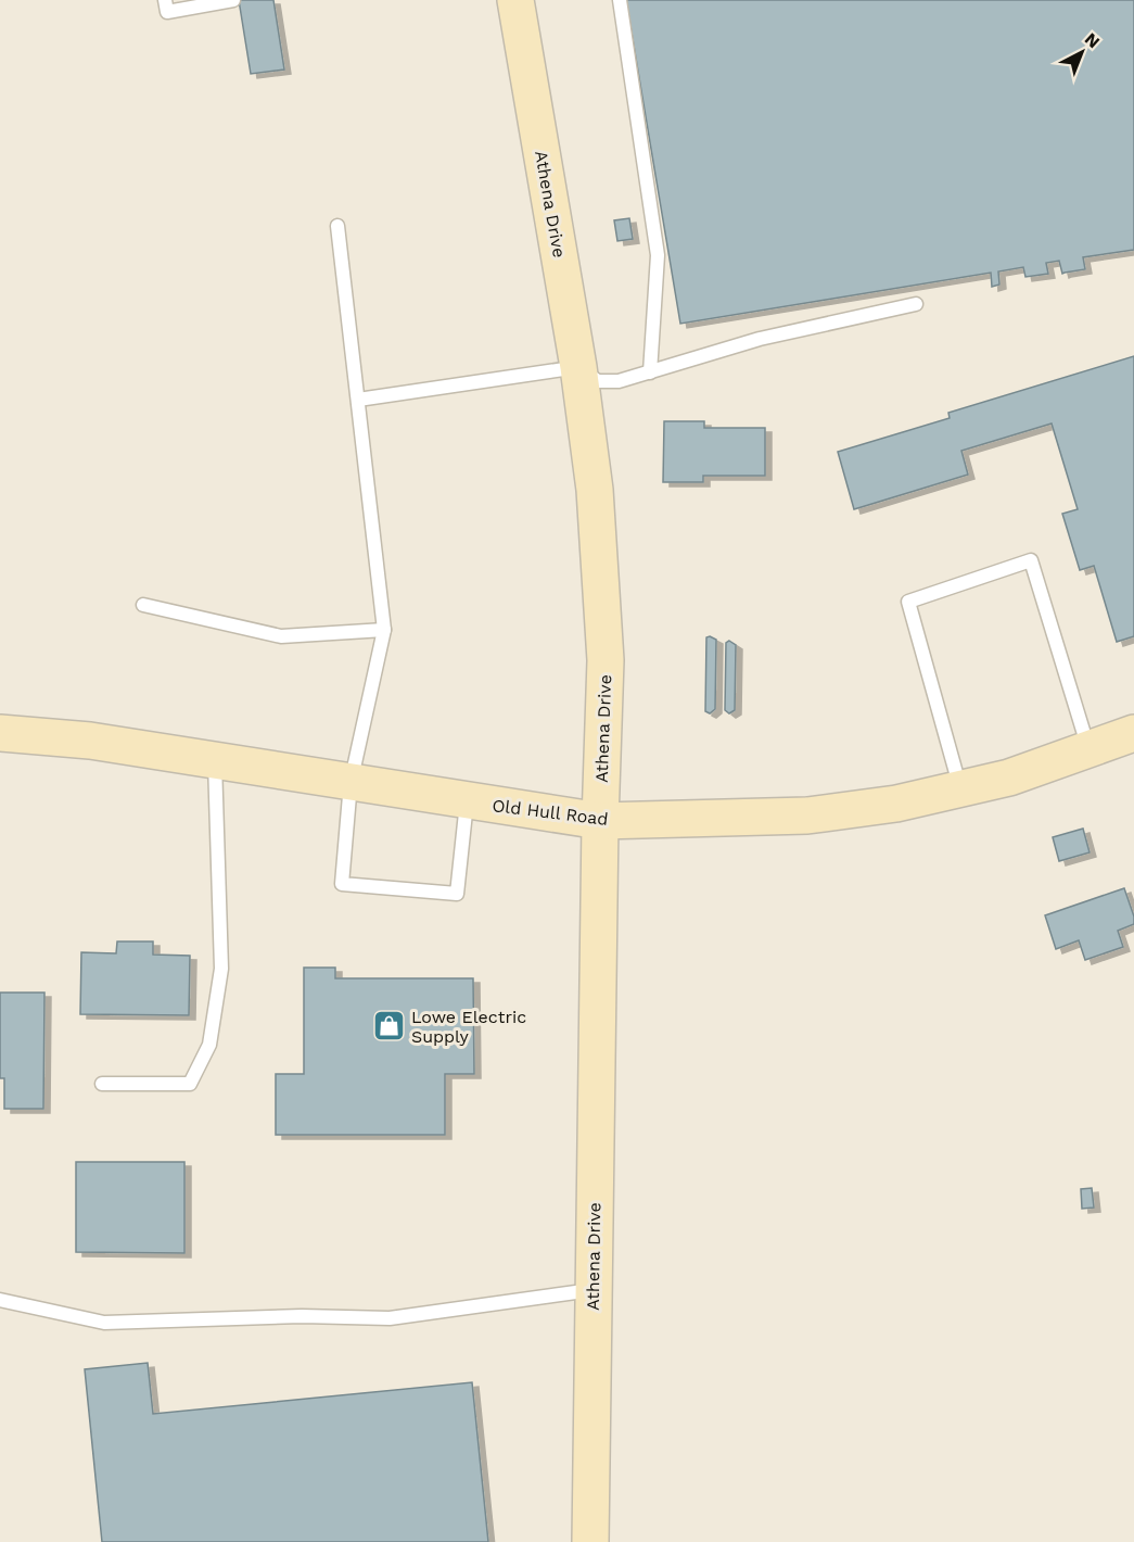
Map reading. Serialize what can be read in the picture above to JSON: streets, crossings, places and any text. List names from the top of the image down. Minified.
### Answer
{"streets":{"main road":["Athena Drive","Old Hull Road"]},"crossings":[["Athena Drive","Old Hull Road"]],"places":{"shop":["Lowe Electric Supply"]},"north":"top right"}
